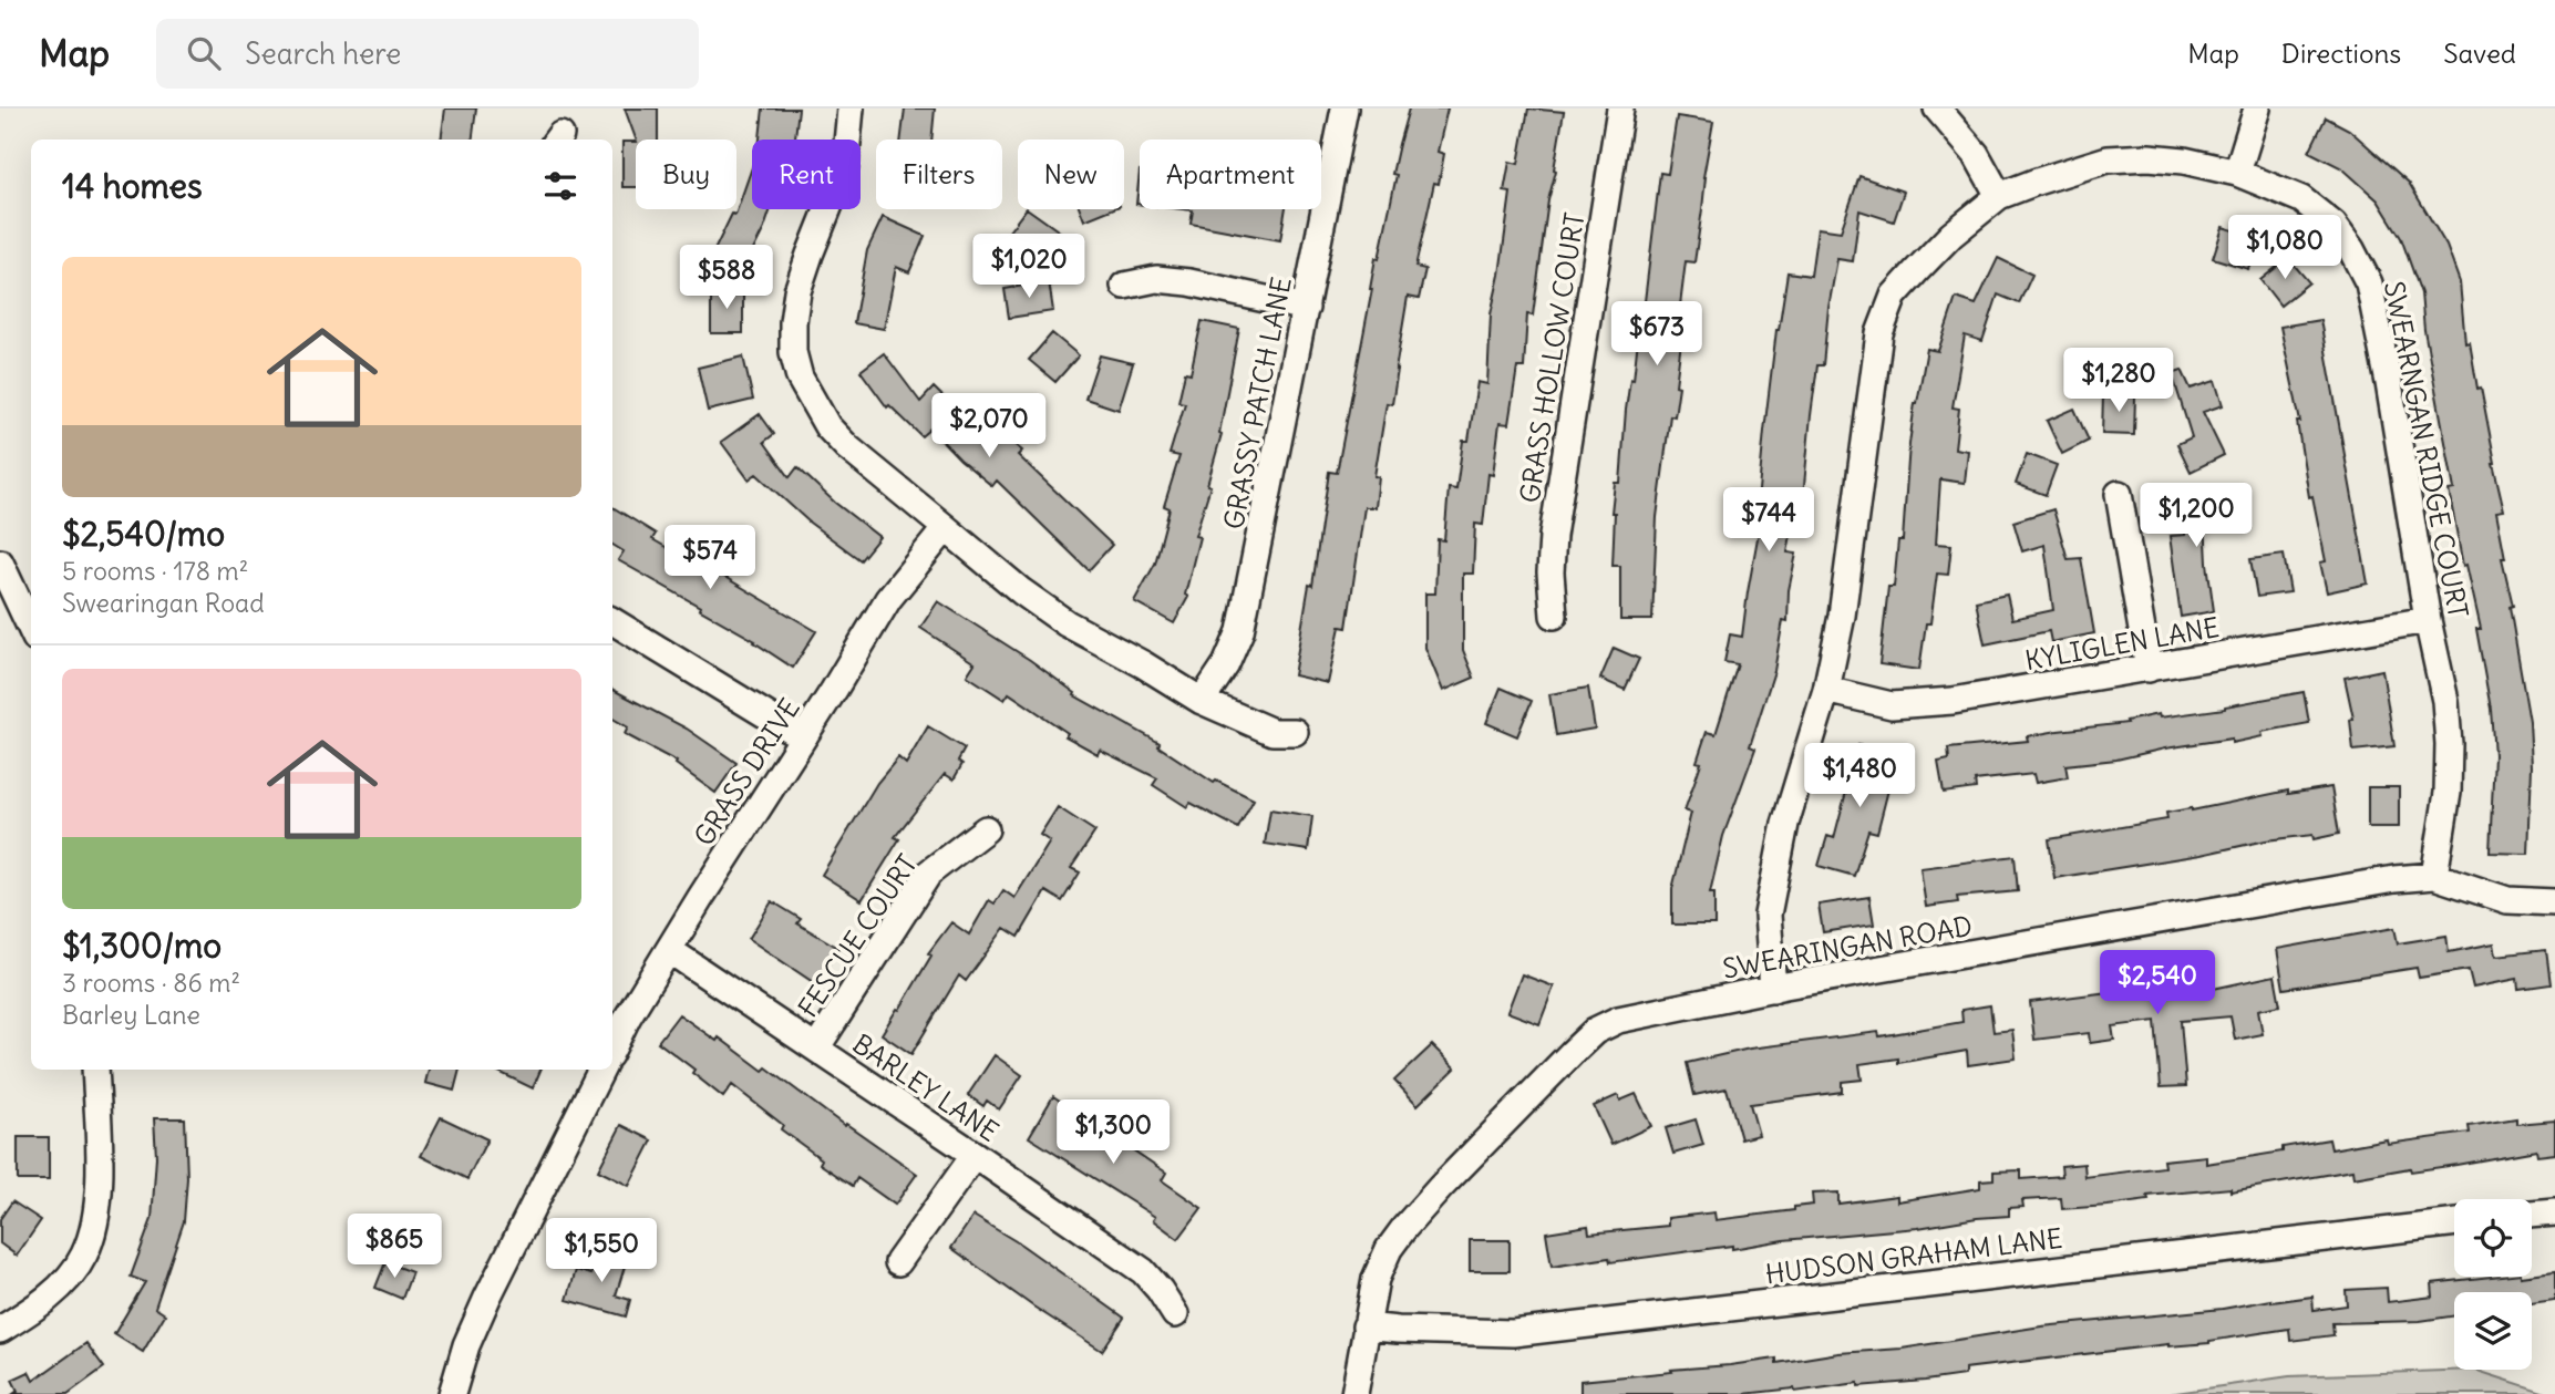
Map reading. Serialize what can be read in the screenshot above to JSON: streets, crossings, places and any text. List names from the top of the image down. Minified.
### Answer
{"streets":{"street":["GRASS HOLLOW COURT","GRASSY PATCH LANE","SWEARNGAN RIDGE COURT","KYLIGLEN LANE","GRASS DRIVE","FESCUE COURT","SWEARINGAN ROAD","BARLEY LANE","HUDSON GRAHAM LANE"]},"crossings":[["SWEARNGAN RIDGE COURT","KYLIGLEN LANE"],["SWEARNGAN RIDGE COURT","SWEARINGAN ROAD"],["GRASS DRIVE","BARLEY LANE"],["FESCUE COURT","BARLEY LANE"],["SWEARINGAN ROAD","HUDSON GRAHAM LANE"]],"page":{"header":"Map","search":"Search here","nav":["Map","Directions","Saved"],"chip":["Buy","Rent","Filters","New","Apartment"],"heading":"14 homes","price":["$1,080","$1,020","$588","$673","$1,280","$2,070","$1,200","$744","$574","$1,480","$2,540","$1,300","$865","$1,550"],"list":[{"name":"$2,540/mo","note":"5 rooms · 178 m² · Swearingan Road"},{"name":"$1,300/mo","note":"3 rooms · 86 m² · Barley Lane"}]}}
